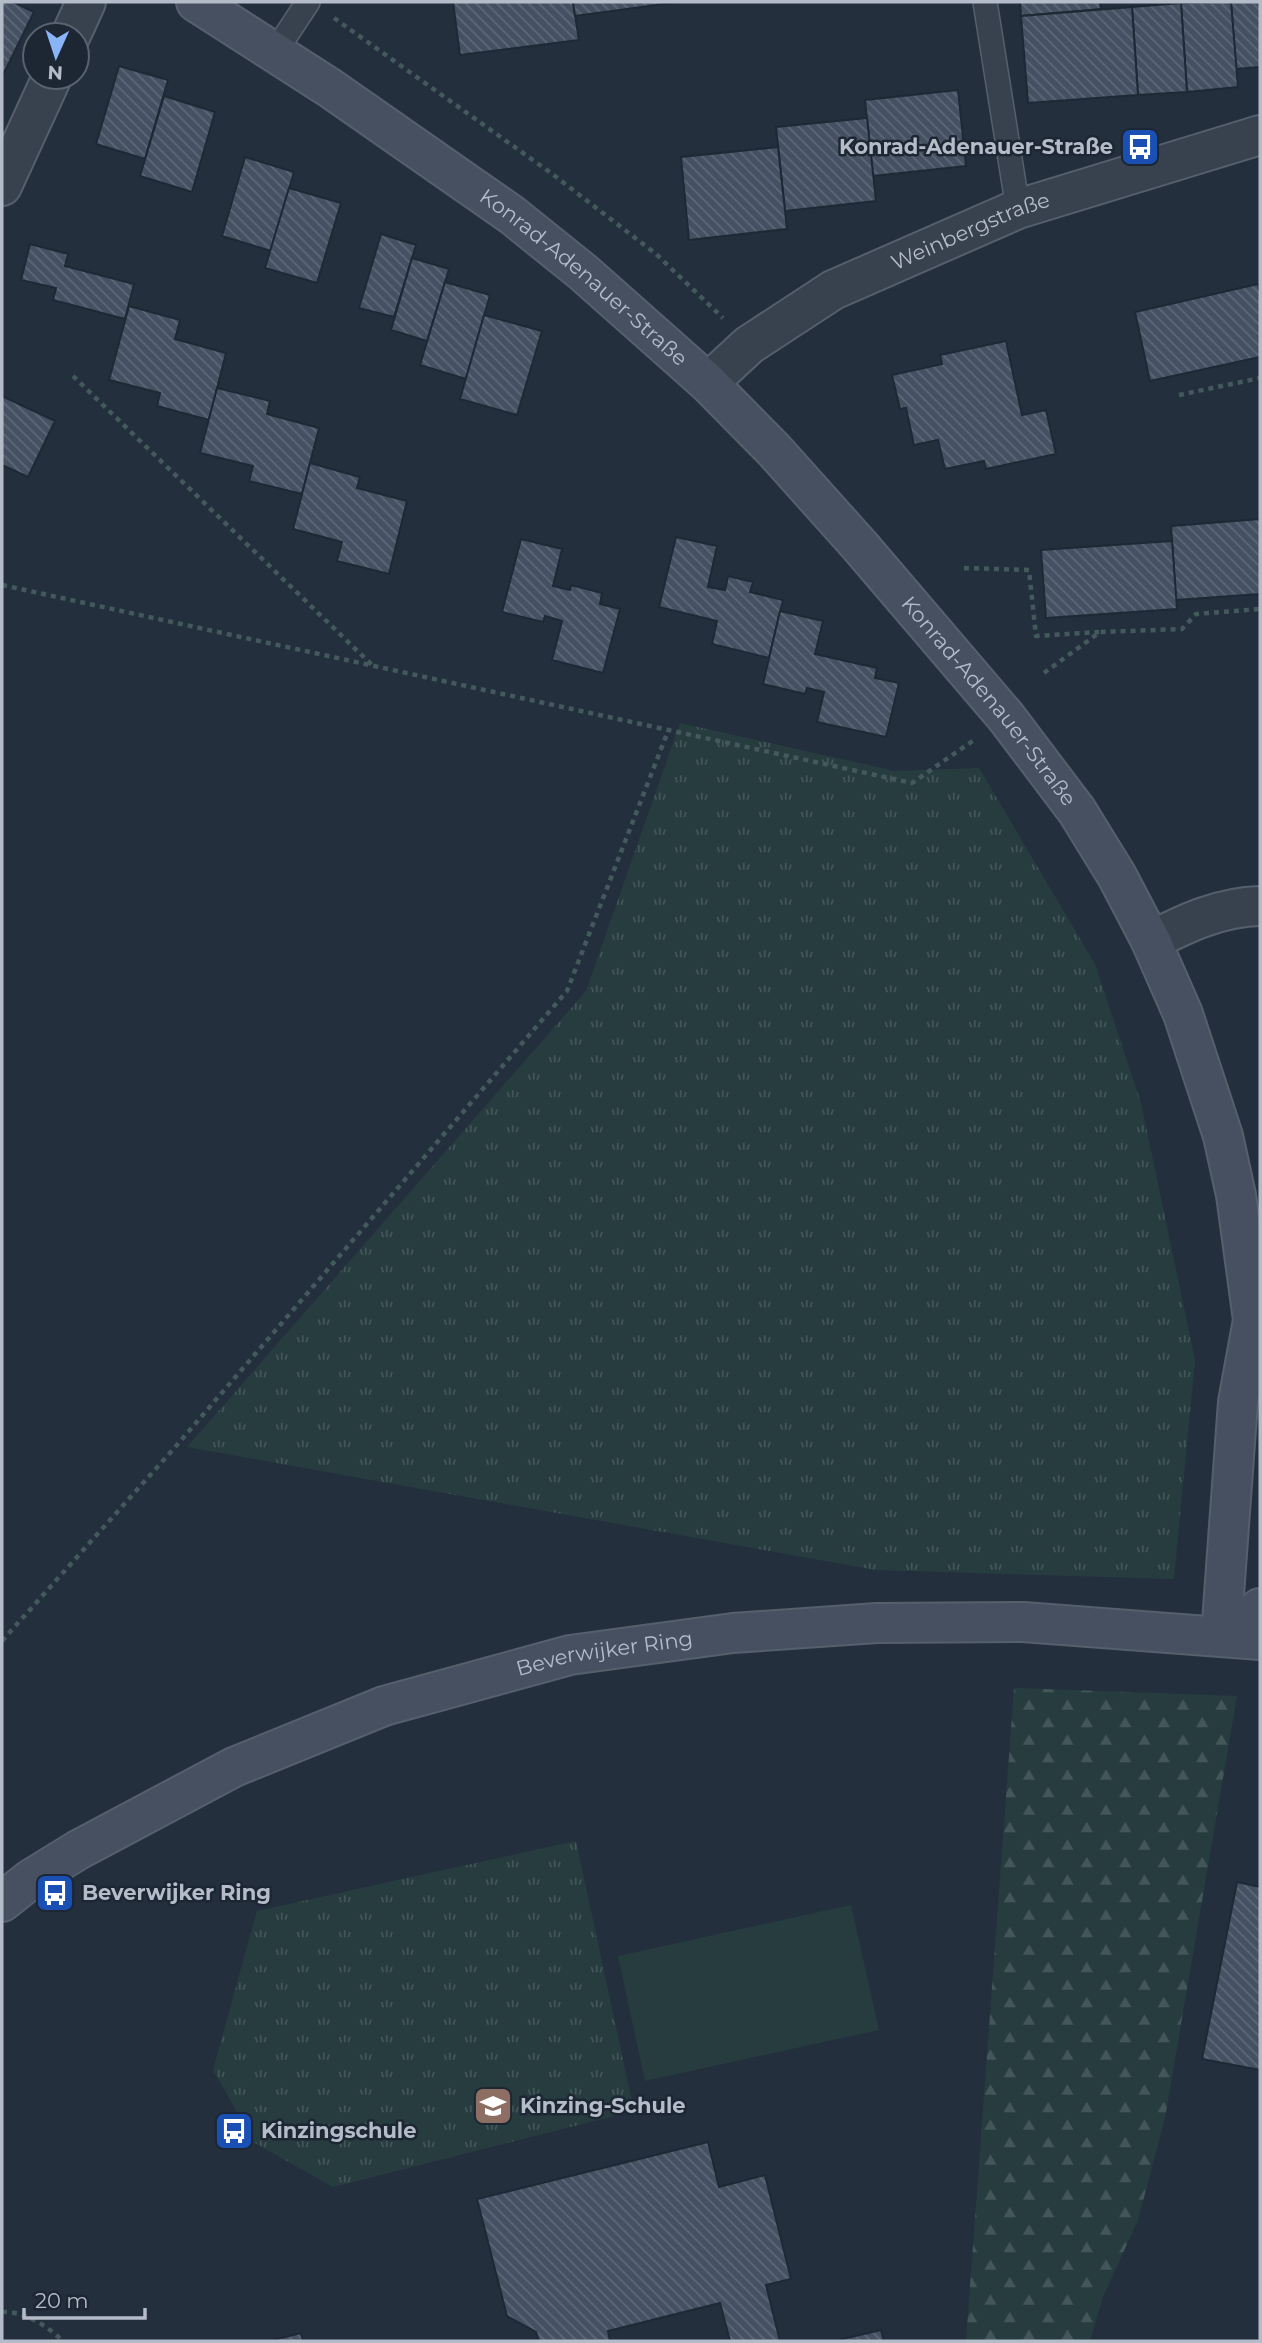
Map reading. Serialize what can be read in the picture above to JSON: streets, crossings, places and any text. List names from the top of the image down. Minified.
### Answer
{"streets":{"street":["Weinbergstraße","Konrad-Adenauer-Straße","Beverwijker Ring"]},"crossings":[["Weinbergstraße","Konrad-Adenauer-Straße"],["Konrad-Adenauer-Straße","Beverwijker Ring"]],"places":{"bus stop":["Konrad-Adenauer-Straße","Beverwijker Ring","Kinzingschule"],"school or university":["Kinzing-Schule"]},"scale_bar":"20 m","north":"bottom"}
